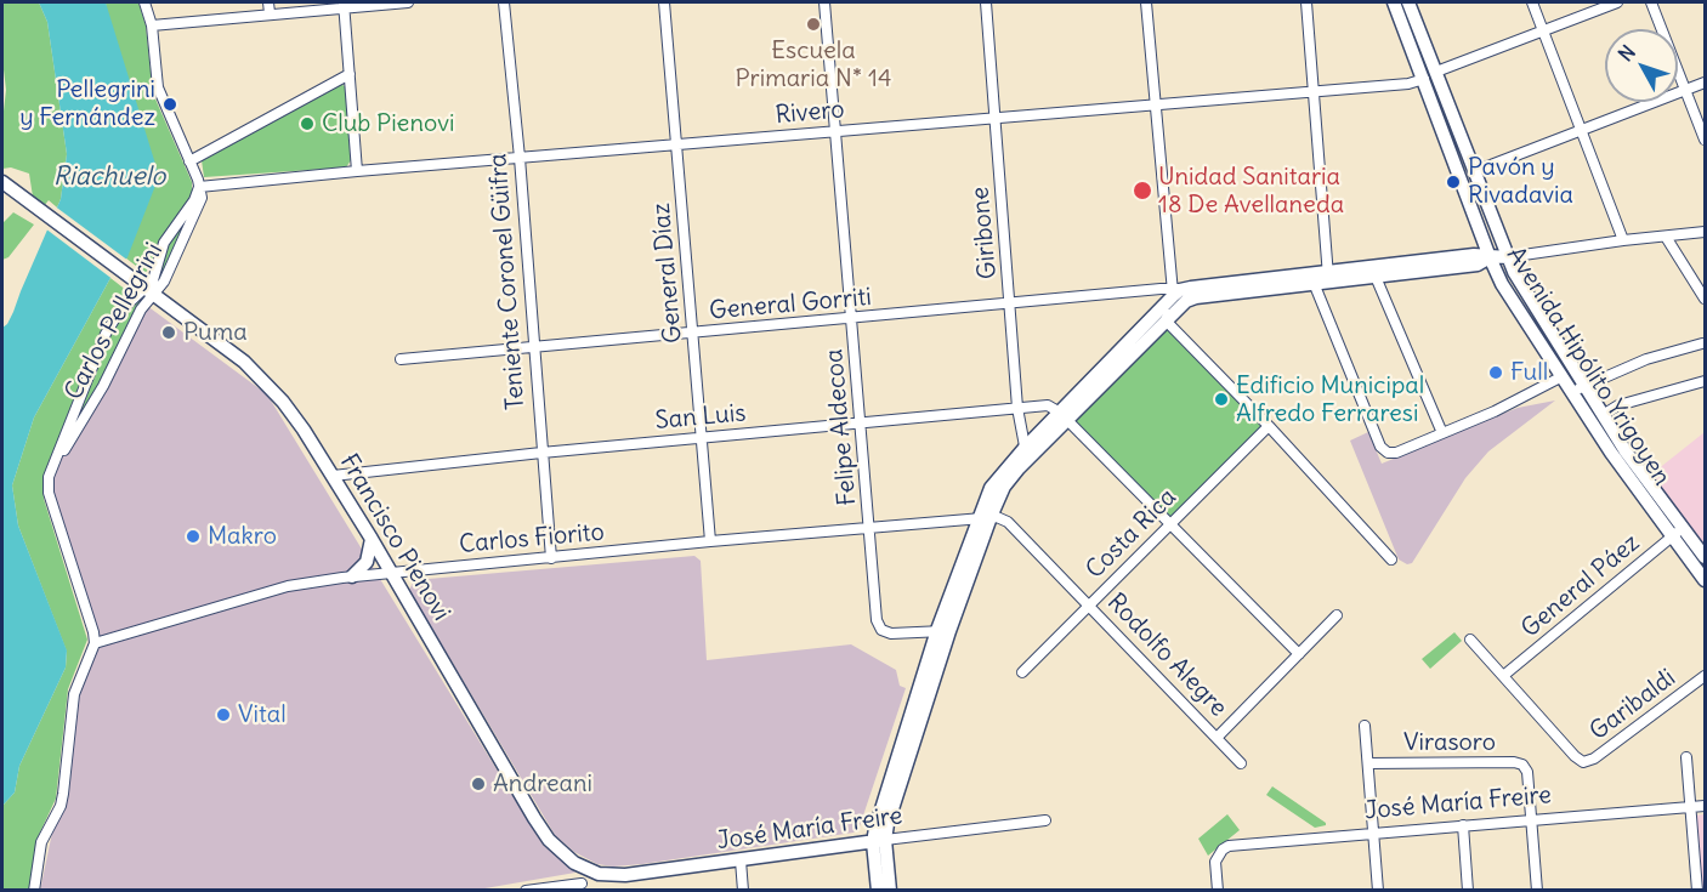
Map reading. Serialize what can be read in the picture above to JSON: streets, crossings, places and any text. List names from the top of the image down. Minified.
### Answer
{"streets":{"main road":["Avenida Hipólito Yrigoyen","Francisco Pienovi","José María Freire"],"street":["Rivero","Giribone","General Díaz","Teniente Coronel Güifra","General Gorriti","Carlos Pellegrini","San Luis","Felipe Aldecoa","Costa Rica","Carlos Fiorito","General Páez","Rodolfo Alegre","Garibaldi","Virasoro"]},"crossings":[["Rivero","Giribone"],["Rivero","General Díaz"],["Rivero","Teniente Coronel Güifra"],["Rivero","Carlos Pellegrini"],["Rivero","Avenida Hipólito Yrigoyen"],["Rivero","Felipe Aldecoa"],["Giribone","General Gorriti"],["Giribone","San Luis"],["General Díaz","General Gorriti"],["General Díaz","San Luis"],["General Díaz","Carlos Fiorito"],["Teniente Coronel Güifra","General Gorriti"],["Teniente Coronel Güifra","San Luis"],["Teniente Coronel Güifra","Carlos Fiorito"],["General Gorriti","Felipe Aldecoa"],["Carlos Pellegrini","Francisco Pienovi"],["Carlos Pellegrini","Carlos Fiorito"],["Avenida Hipólito Yrigoyen","General Páez"],["San Luis","Felipe Aldecoa"],["San Luis","Francisco Pienovi"],["Felipe Aldecoa","Carlos Fiorito"],["Costa Rica","Rodolfo Alegre"],["Francisco Pienovi","Carlos Fiorito"],["Francisco Pienovi","José María Freire"],["Carlos Fiorito","Rodolfo Alegre"],["General Páez","Garibaldi"],["Virasoro","José María Freire"]],"water":["Riachuelo"],"places":["Escuela Primaria N* 14","Pellegrini y Fernández","Club Pienovi","Pavón y Rivadavia","Unidad Sanitaria 18 De Avellaneda","Puma","Full","Edificio Municipal Alfredo Ferraresi","Makro","Vital","Andreani"],"north":"top left"}
